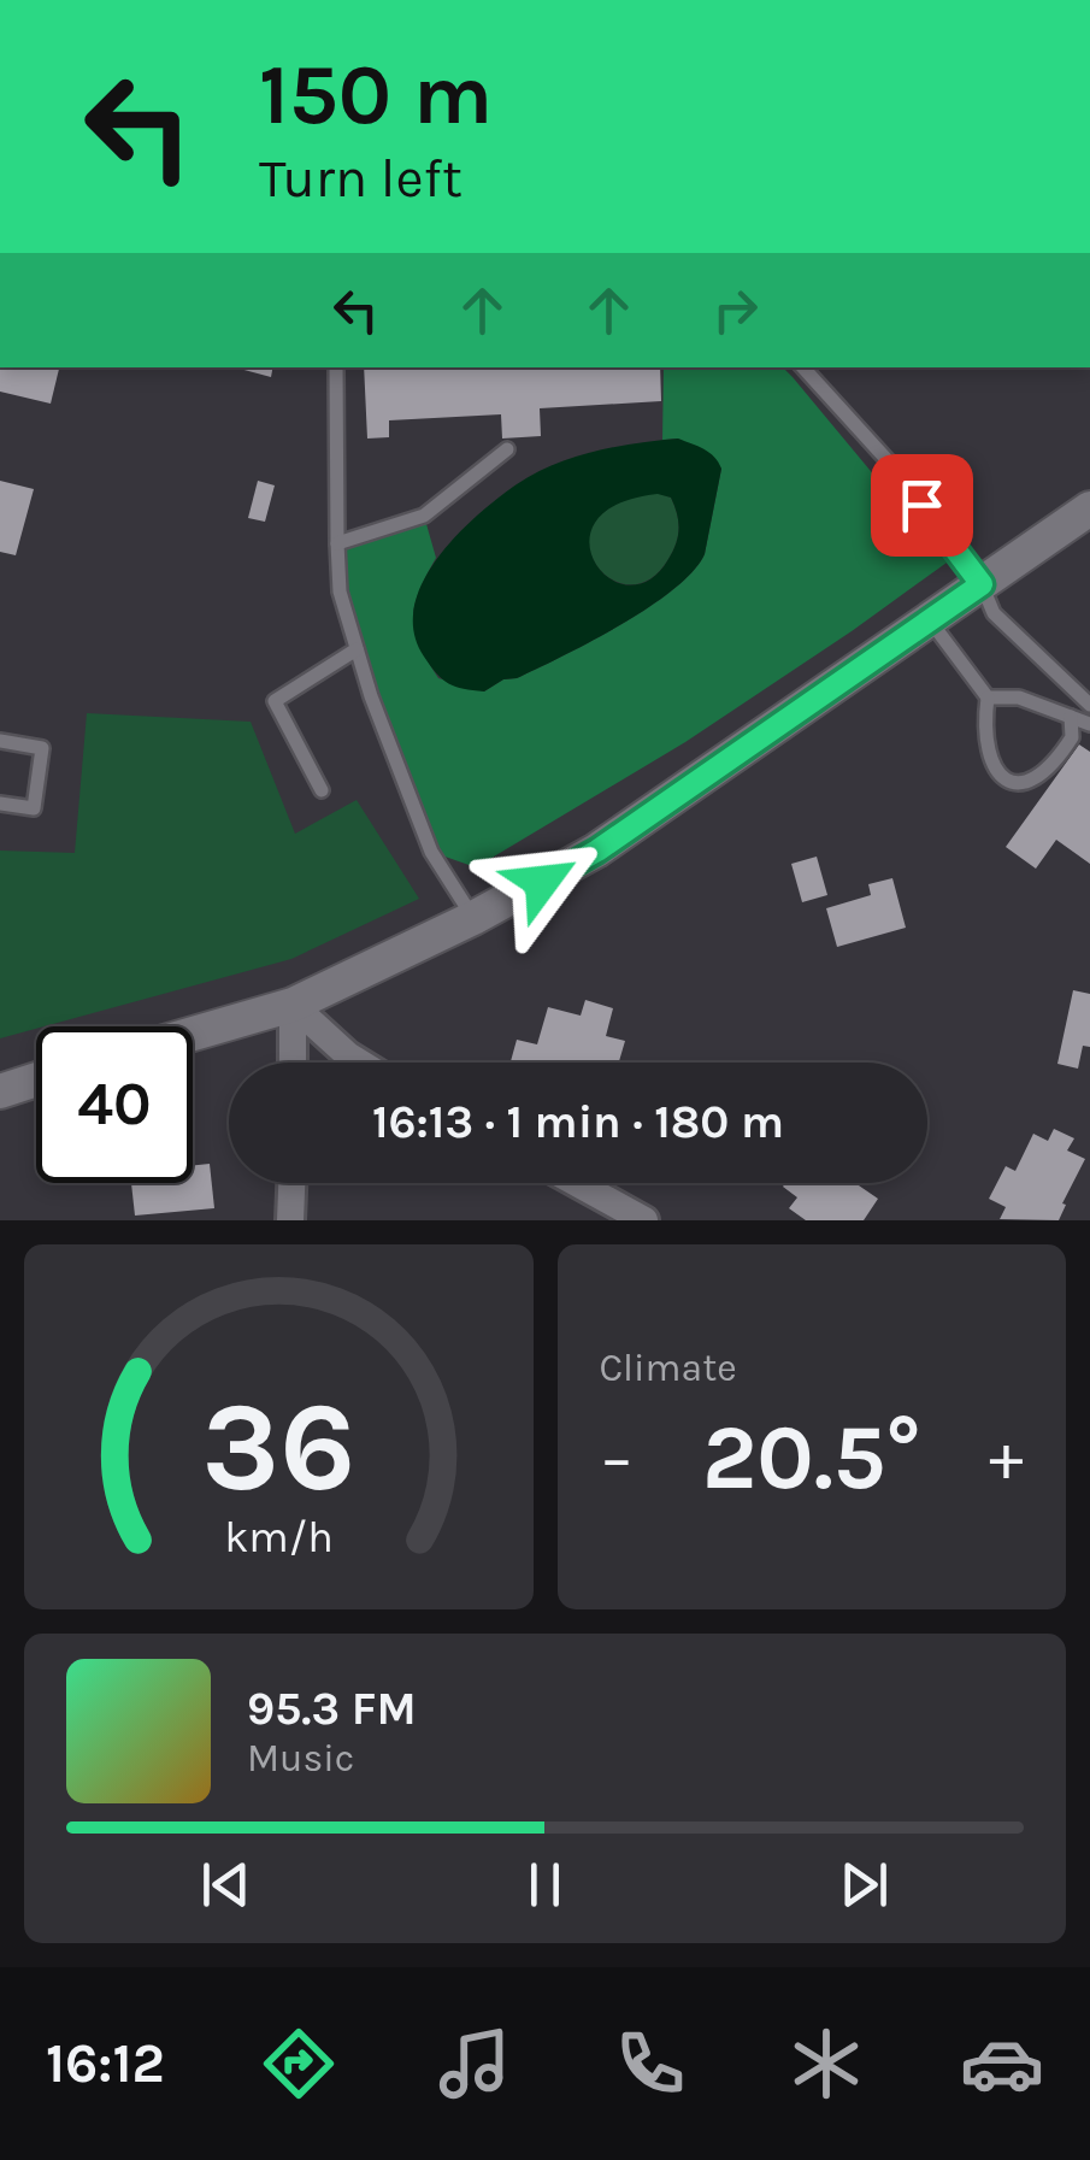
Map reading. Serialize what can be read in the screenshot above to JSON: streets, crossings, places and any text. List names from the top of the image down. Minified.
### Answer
{"page":{"turn":["150 m","Turn left"],"limit":"40","trip":"16:13 · 1 min · 180 m","tile":"Climate","heat":["−","20.5°","+"],"song":["95.3 FM","Music"],"tabs":"16:12","gauge":["36","km/h"]}}
